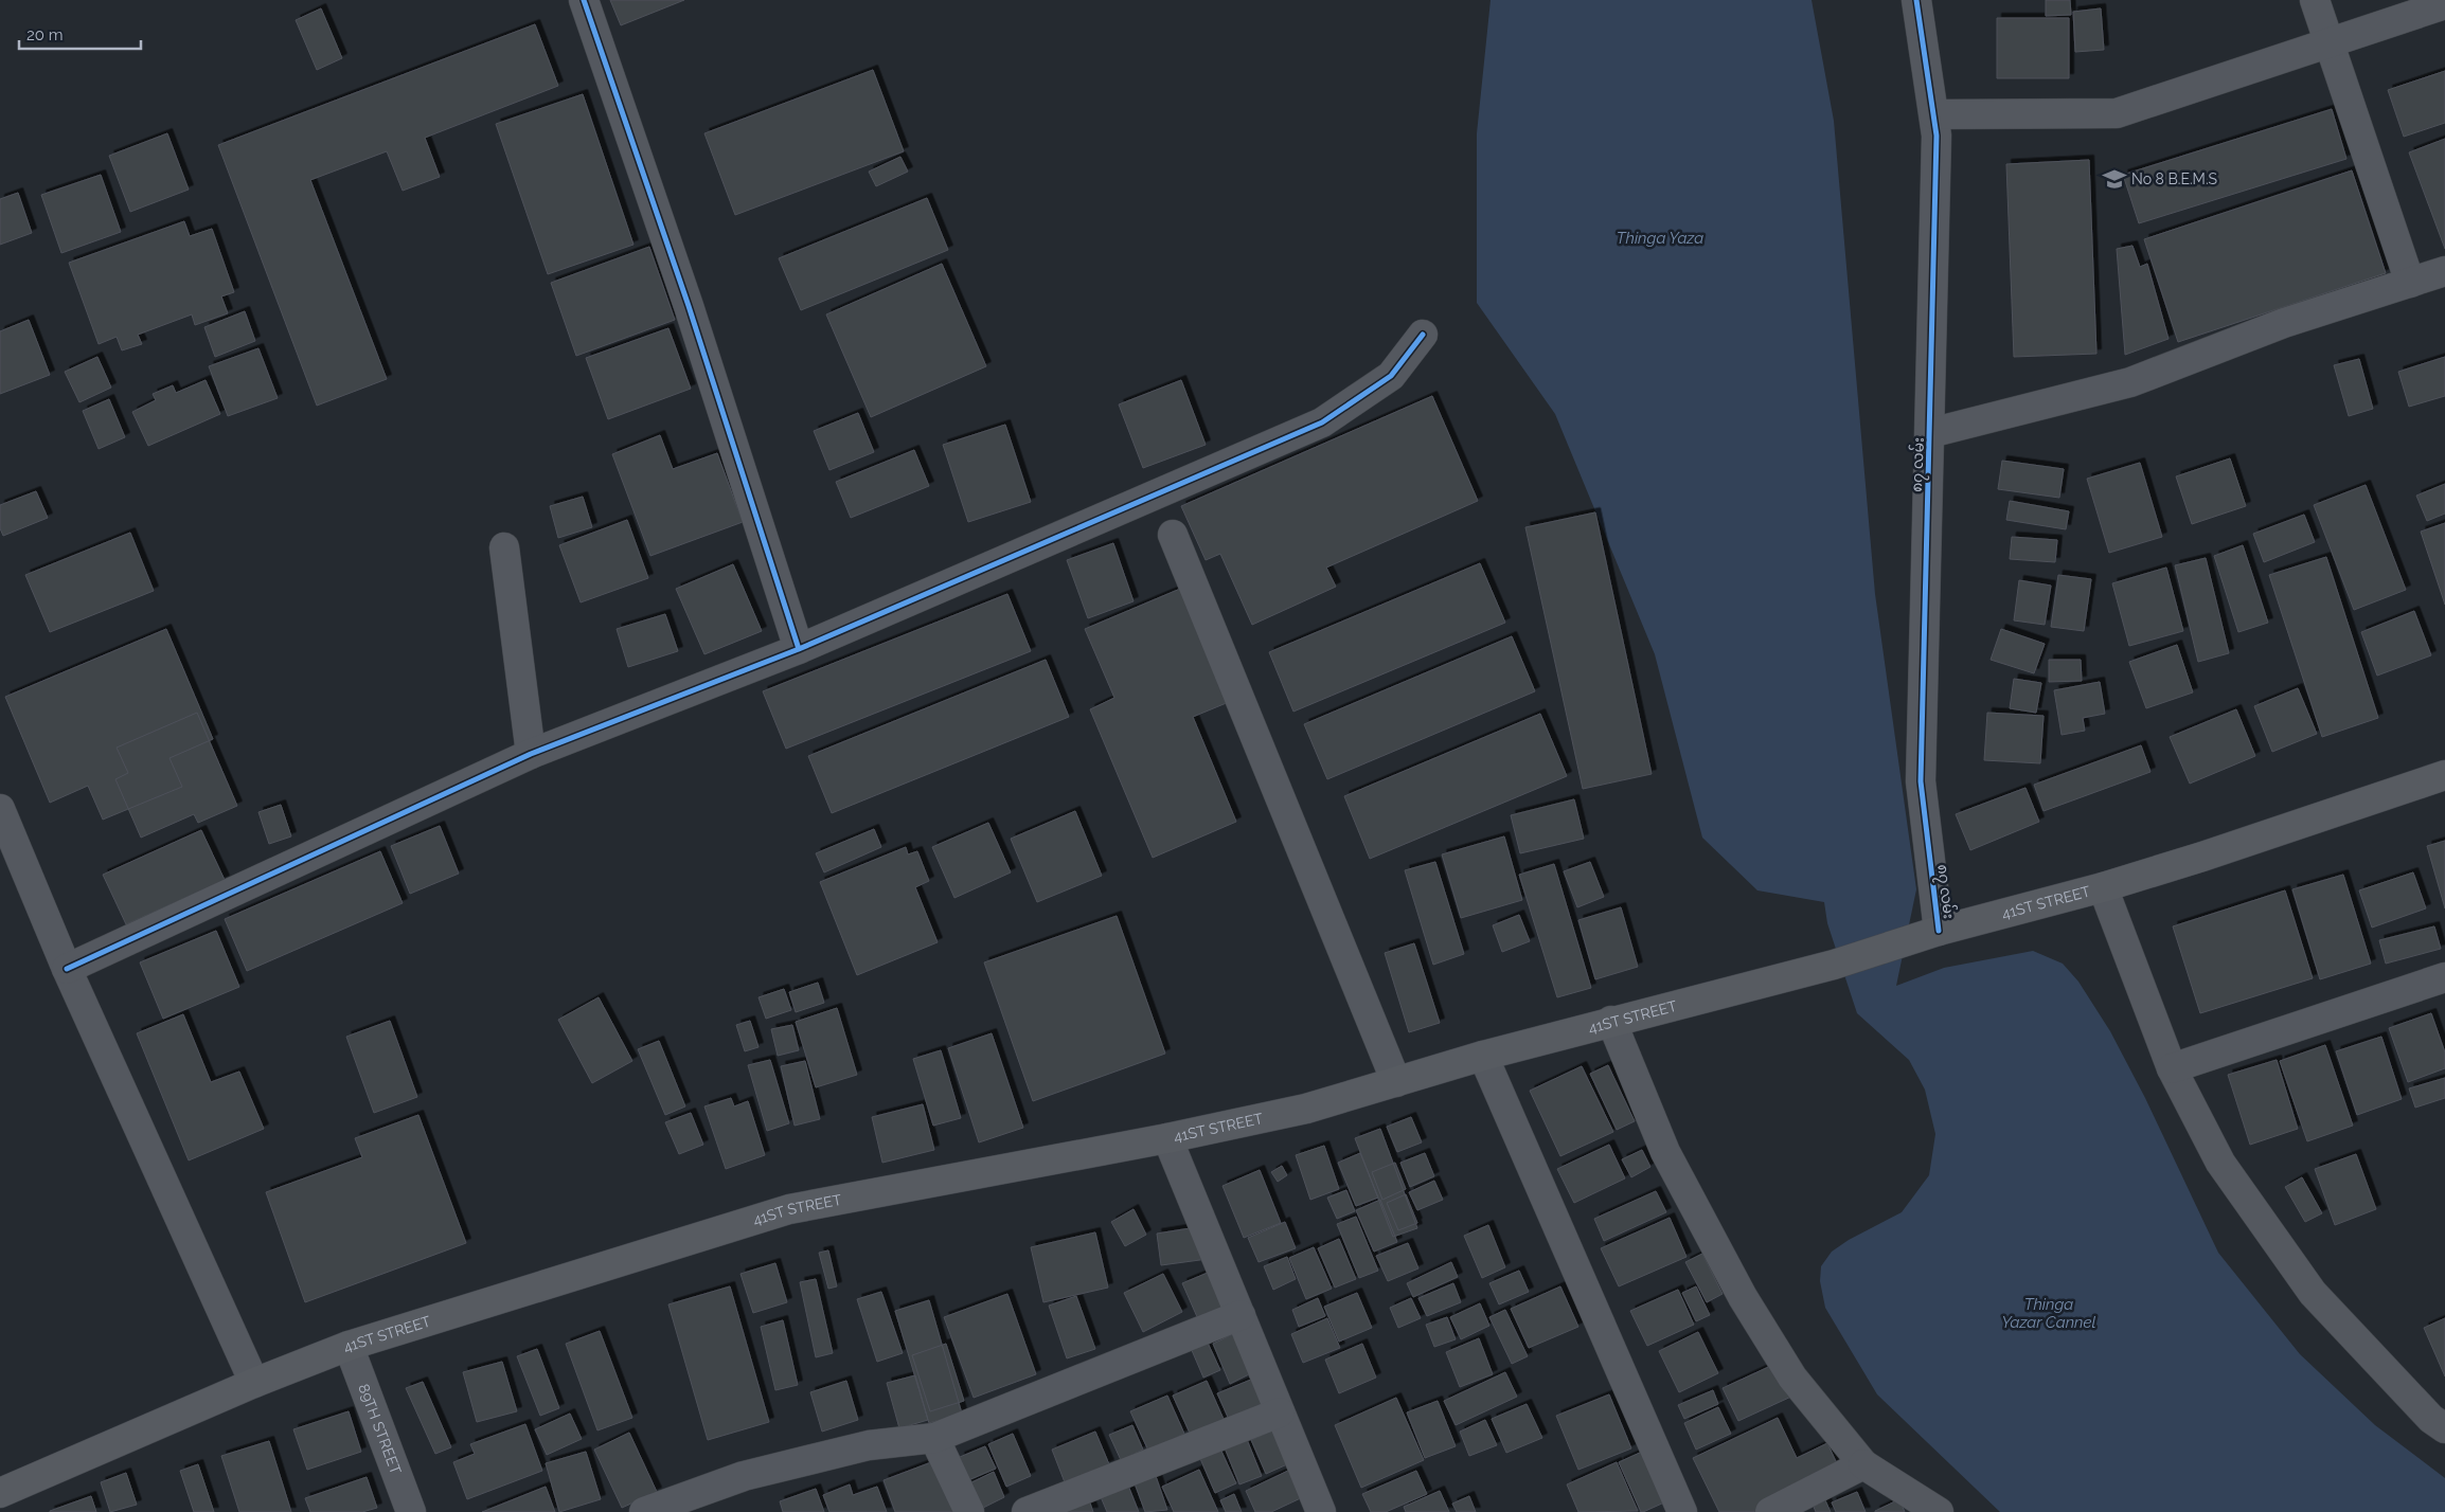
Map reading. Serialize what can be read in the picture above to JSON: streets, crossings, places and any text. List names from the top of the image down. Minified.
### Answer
{"streets":{"main road":["41ST STREET"],"street":["၈၇ လမ်း","89TH STREET"]},"crossings":[["၈၇ လမ်း","41ST STREET"],["41ST STREET","89TH STREET"]],"water":["Thinga Yaza","Thinga Yazar Cannel"],"places":{"school or university":["No 8 B.E.M.S"]},"scale_bar":"20 m"}
